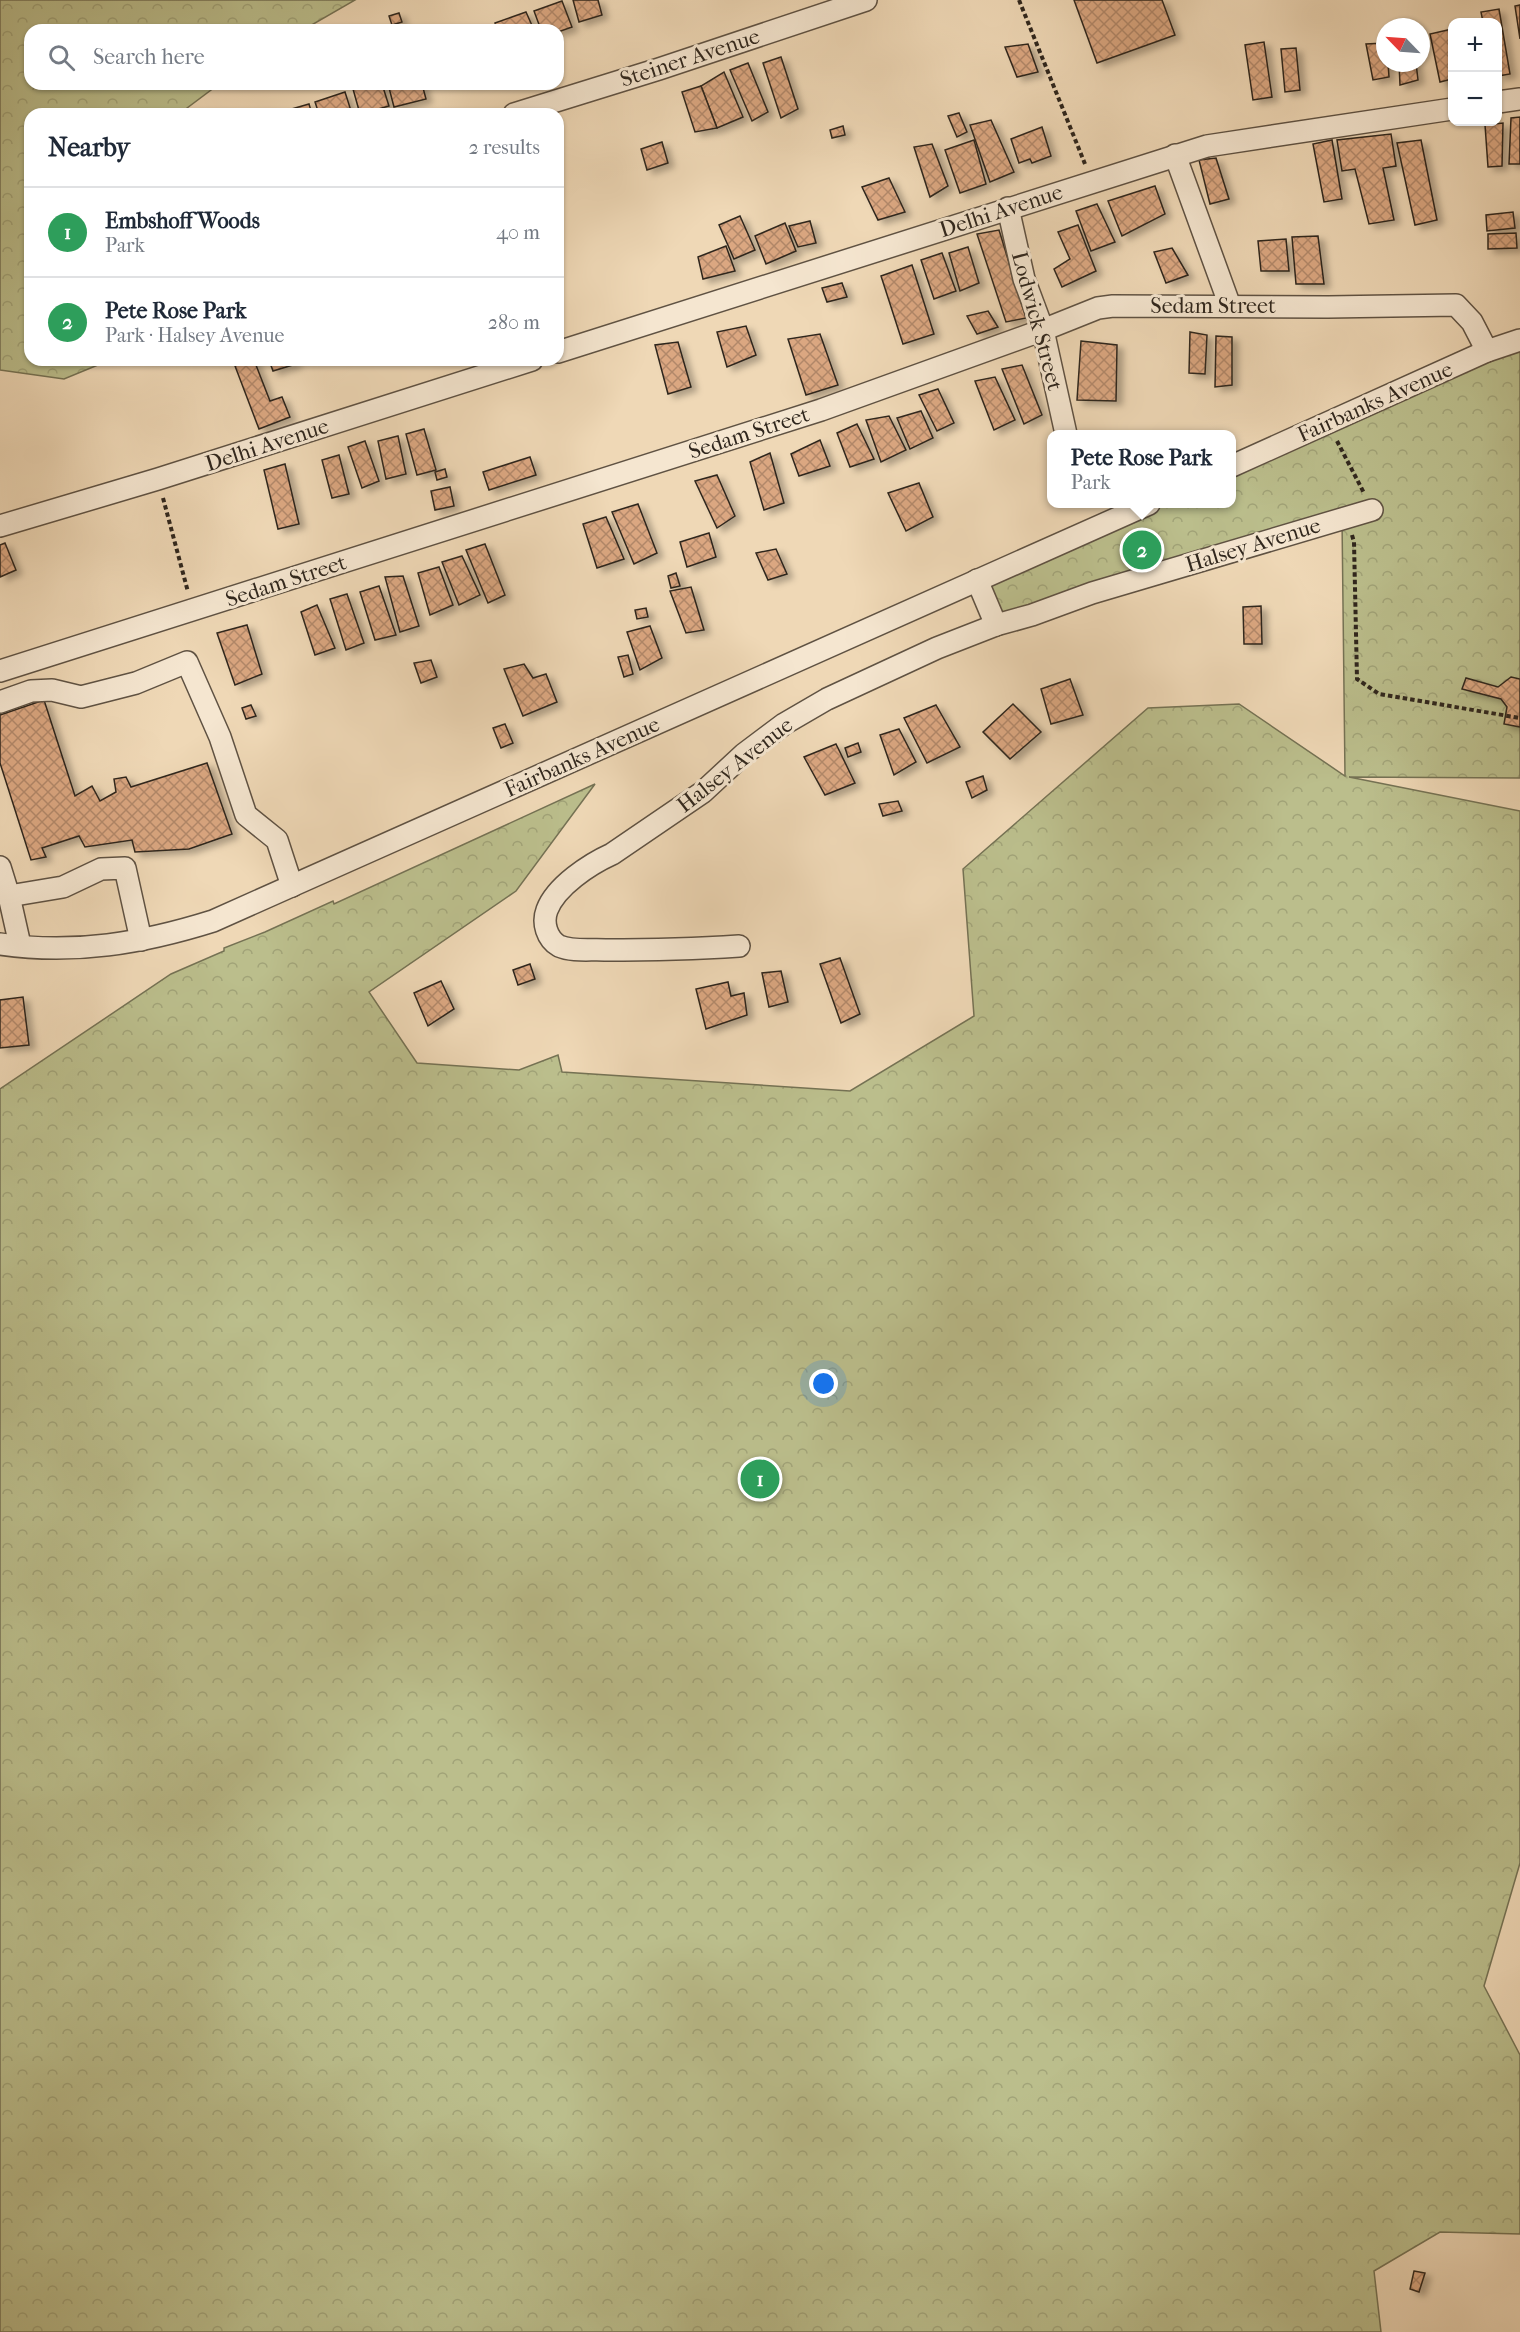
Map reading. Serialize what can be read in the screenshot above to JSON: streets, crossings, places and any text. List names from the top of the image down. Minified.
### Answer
{"streets":{"street":["Steiner Avenue","Delhi Avenue","Sedam Street","Lodwick Street","Fairbanks Avenue","Halsey Avenue"]},"crossings":[["Delhi Avenue","Lodwick Street"],["Sedam Street","Lodwick Street"],["Sedam Street","Fairbanks Avenue"]],"north":"top left","page":{"map_buttons":["+","−"],"search":"Search here","heading":["Nearby","2 results"],"list":[{"mark":"1","name":"Embshoff Woods","note":"Park","value":"40 m"},{"mark":"2","name":"Pete Rose Park","note":"Park · Halsey Avenue","value":"280 m"}],"popup":["Pete Rose Park","Park"],"pins":["2","1"]}}
